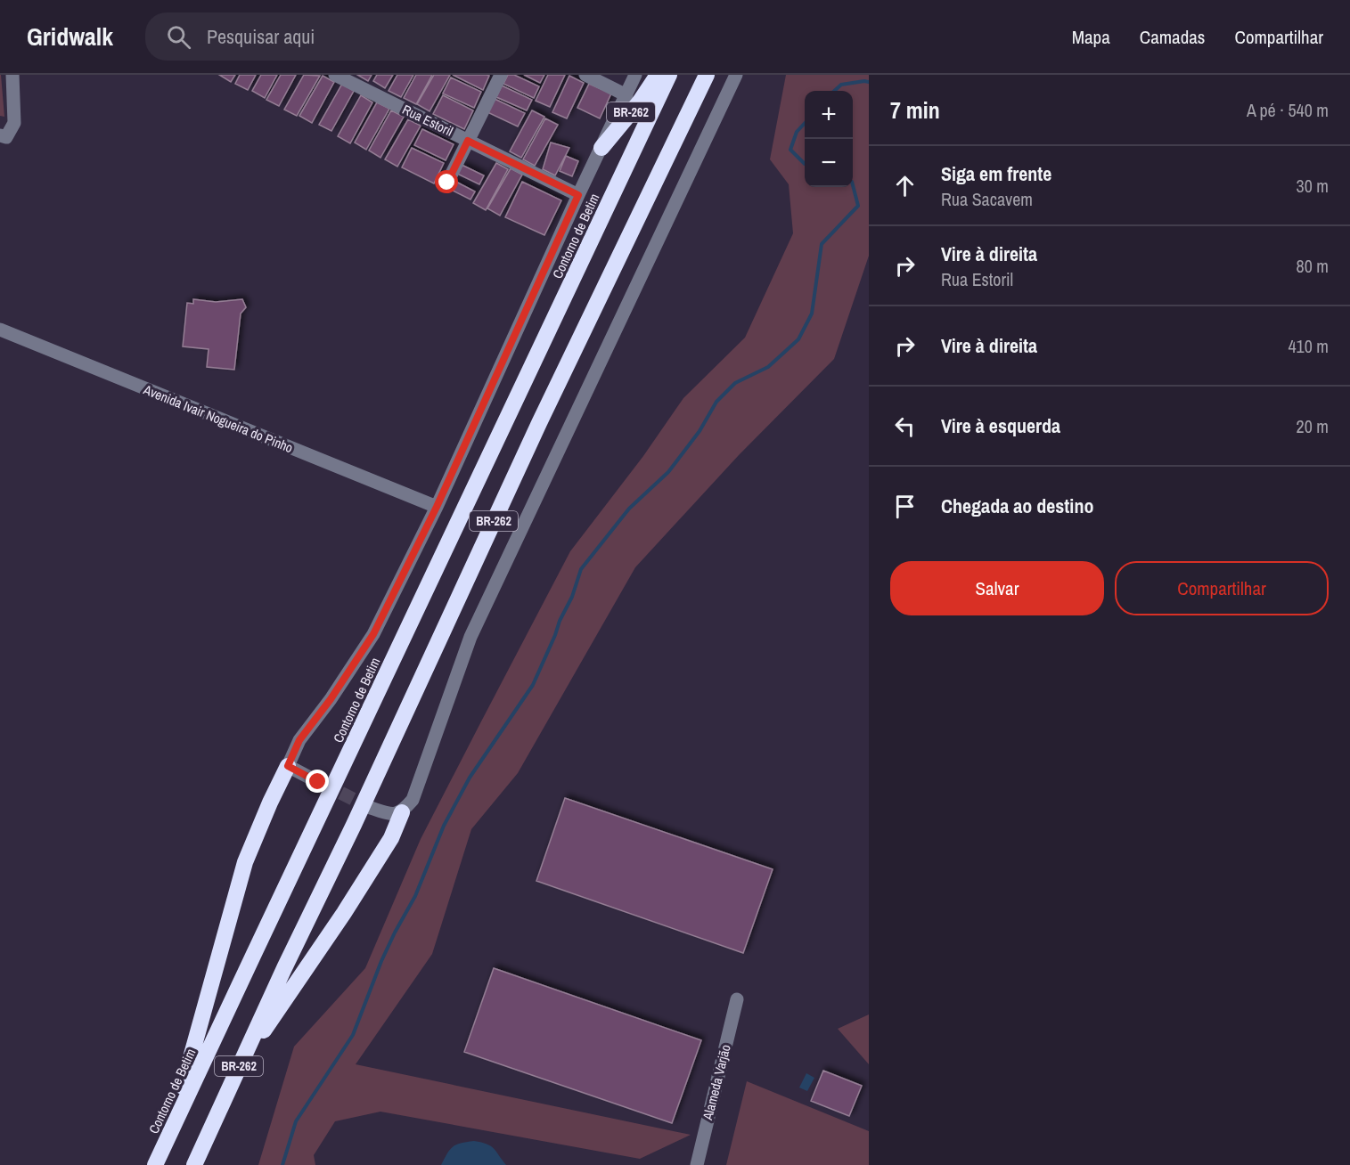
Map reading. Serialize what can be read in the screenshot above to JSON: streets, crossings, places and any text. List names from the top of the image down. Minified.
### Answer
{"streets":{"highway":["BR-262","Contorno de Betim"],"street":["Rua Estoril","Avenida Ivair Nogueira do Pinho","Alameda Varjão"]},"page":{"header":"Gridwalk","search":"Pesquisar aqui","nav":["Mapa","Camadas","Compartilhar"],"heading":["7 min","A pé · 540 m"],"map_buttons":["+","−"],"list":[["Siga em frente","Rua Sacavem","30 m"],["Vire à direita","Rua Estoril","80 m"],["Vire à direita","410 m"],["Vire à esquerda","20 m"],"Chegada ao destino"],"buttons":["Salvar","Compartilhar"]}}
